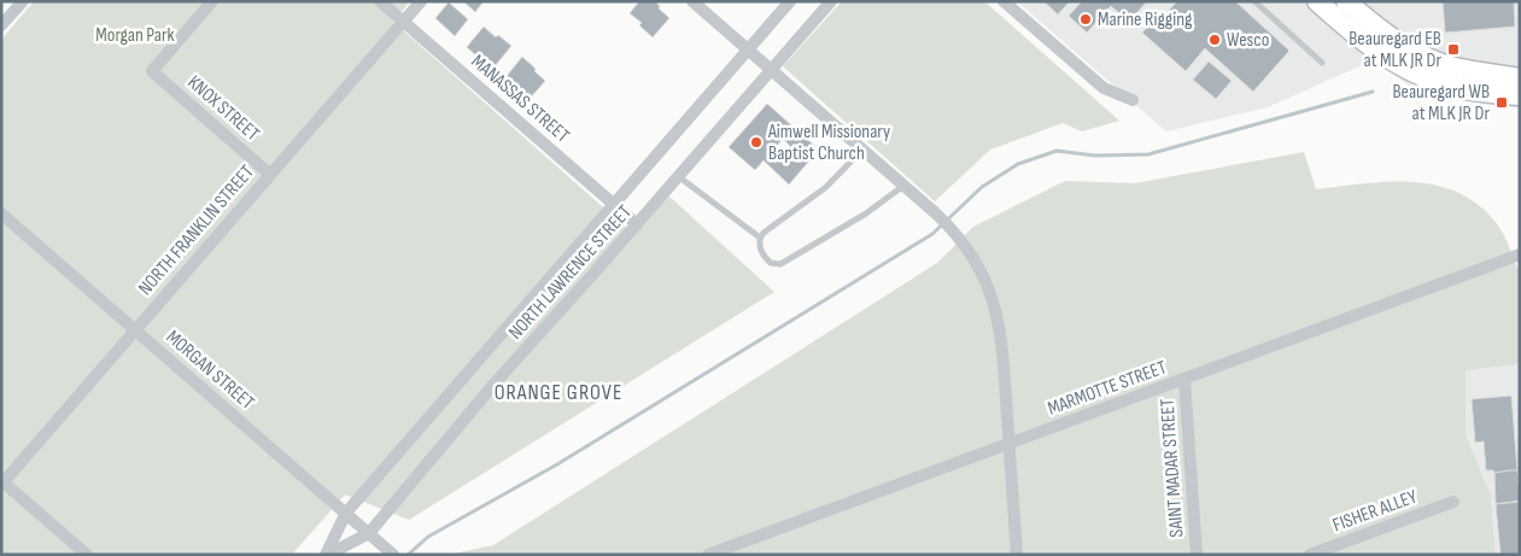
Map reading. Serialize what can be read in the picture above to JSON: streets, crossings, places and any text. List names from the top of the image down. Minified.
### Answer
{"streets":{"street":["MANASSAS STREET","KNOX STREET","NORTH FRANKLIN STREET","NORTH LAWRENCE STREET","MORGAN STREET","MARMOTTE STREET","SAINT MADAR STREET","FISHER ALLEY"]},"crossings":[["MANASSAS STREET","NORTH FRANKLIN STREET"],["MANASSAS STREET","NORTH LAWRENCE STREET"],["KNOX STREET","NORTH FRANKLIN STREET"],["NORTH FRANKLIN STREET","MORGAN STREET"],["NORTH LAWRENCE STREET","MORGAN STREET"],["MARMOTTE STREET","SAINT MADAR STREET"]],"districts":["ORANGE GROVE"],"parks":["Morgan Park"],"places":{"other":["Marine Rigging","Wesco","Aimwell Missionary Baptist Church"],"transit":["Beauregard EB at MLK JR Dr","Beauregard WB at MLK JR Dr"]}}
